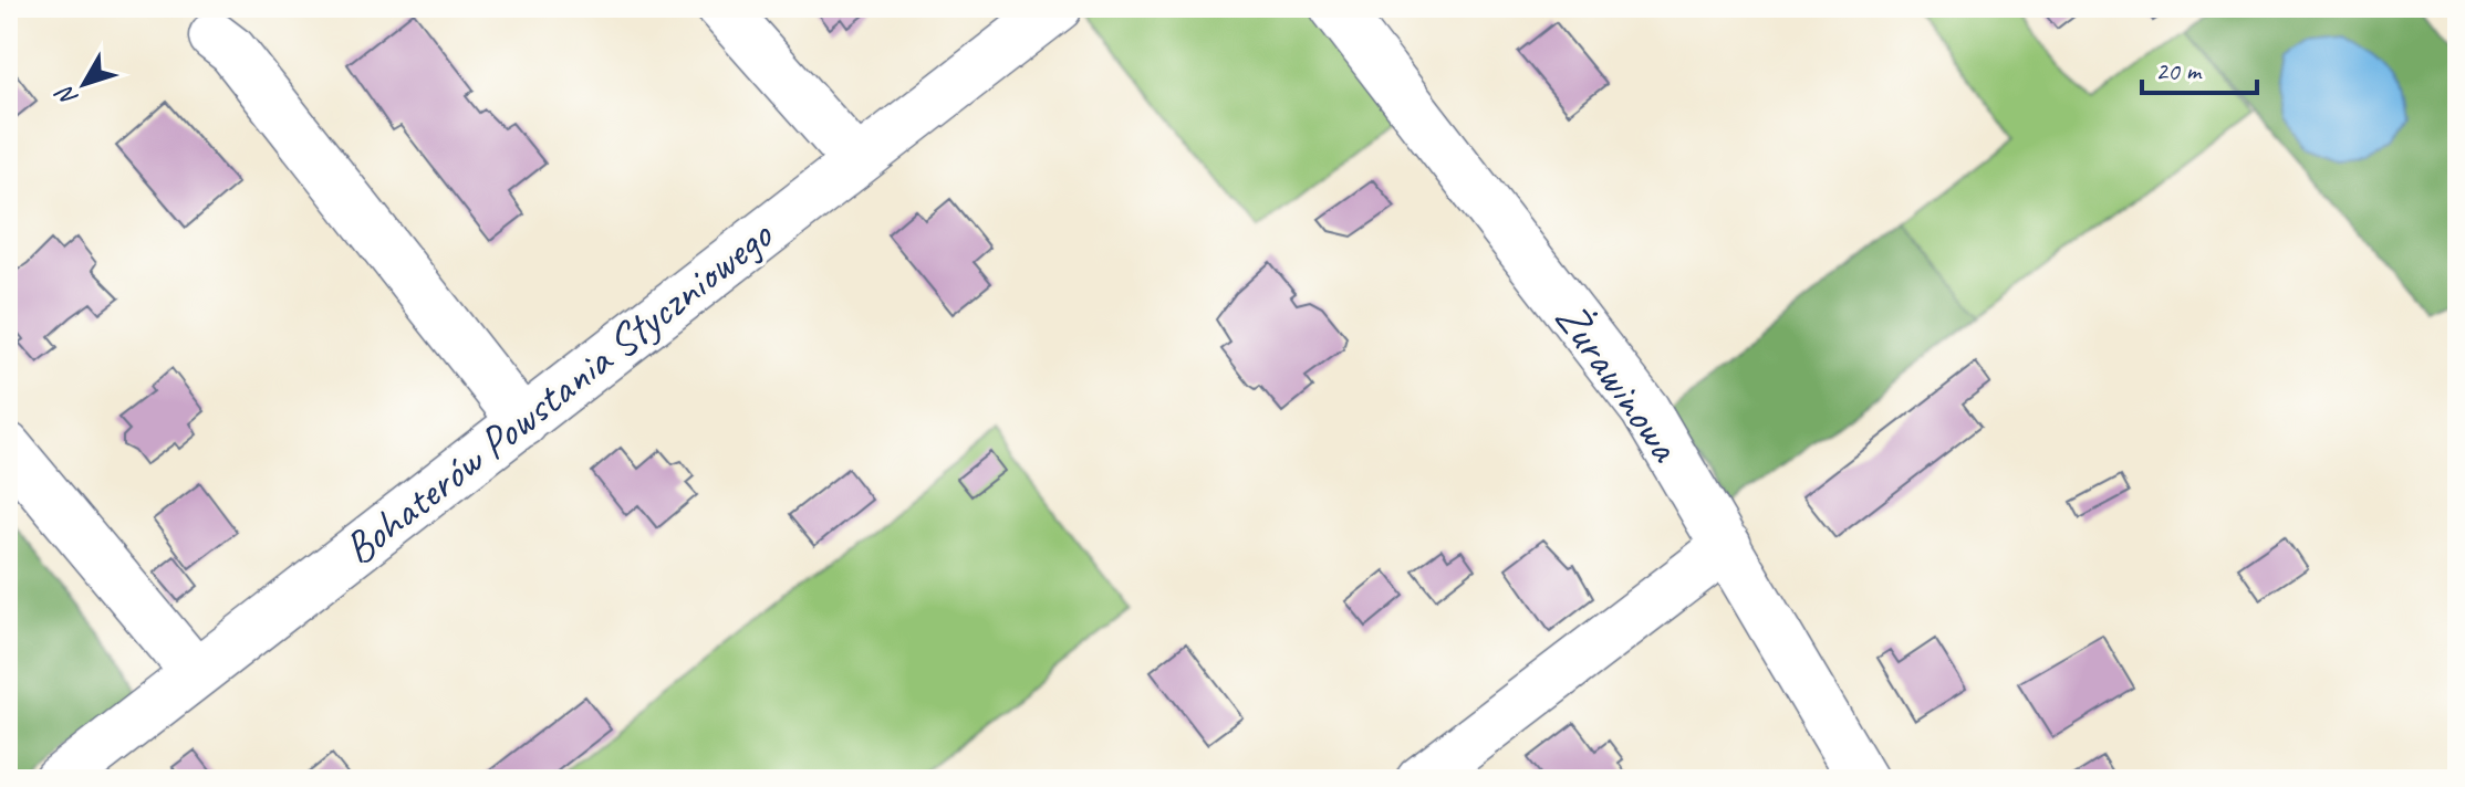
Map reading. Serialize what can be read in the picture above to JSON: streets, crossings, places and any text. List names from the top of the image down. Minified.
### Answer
{"streets":{"street":["Żurawinowa","Bohaterów Powstania Styczniowego"]},"scale_bar":"20 m","north":"bottom left"}
